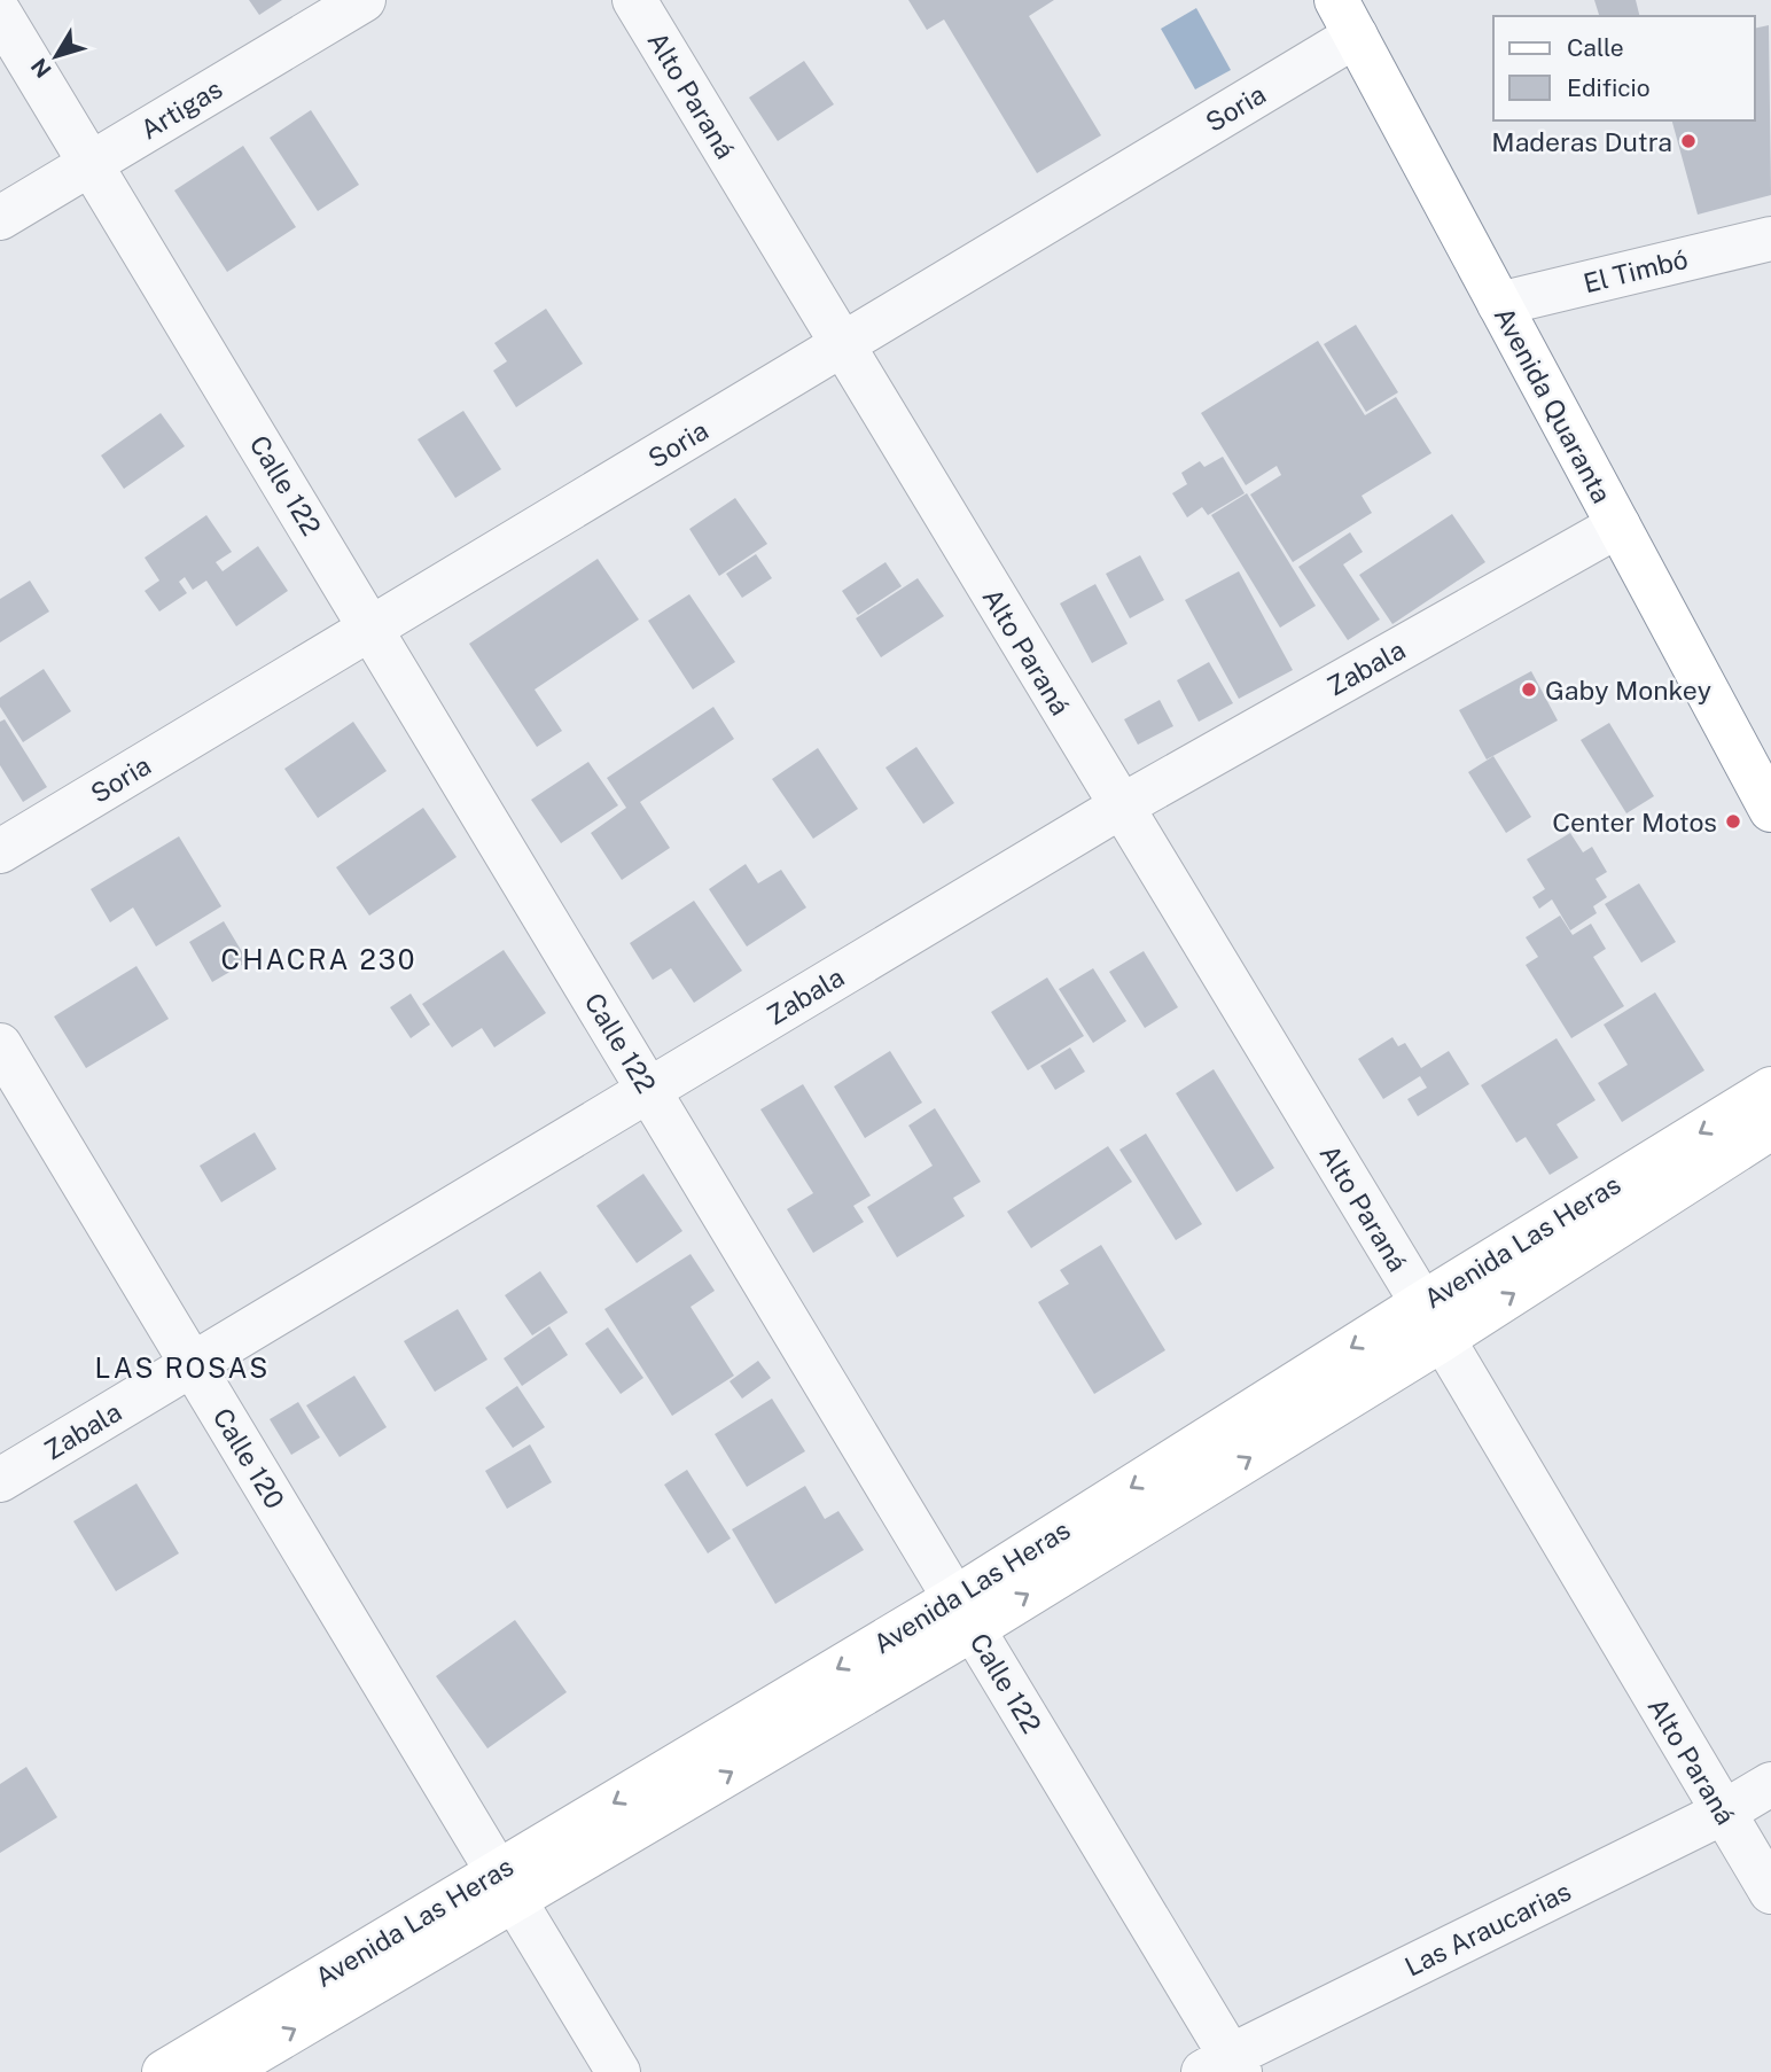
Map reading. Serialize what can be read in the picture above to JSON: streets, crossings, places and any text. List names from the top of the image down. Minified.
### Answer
{"streets":{"main road":["Avenida Quaranta","Avenida Las Heras"],"street":["Alto Paraná","Soria","Artigas","El Timbó","Calle 122","Zabala","Calle 120","Las Araucarias"]},"crossings":[["Alto Paraná","Soria"],["Alto Paraná","Zabala"],["Alto Paraná","Avenida Las Heras"],["Alto Paraná","Las Araucarias"],["Soria","Avenida Quaranta"],["Soria","Calle 122"],["Artigas","Calle 122"],["El Timbó","Avenida Quaranta"],["Avenida Quaranta","Zabala"],["Calle 122","Zabala"],["Calle 122","Avenida Las Heras"],["Calle 122","Las Araucarias"],["Zabala","Calle 120"],["Avenida Las Heras","Calle 120"]],"districts":["CHACRA 230","LAS ROSAS"],"places":["Maderas Dutra","Gaby Monkey","Center Motos"],"legend":["Calle","Edificio"],"north":"bottom left"}
